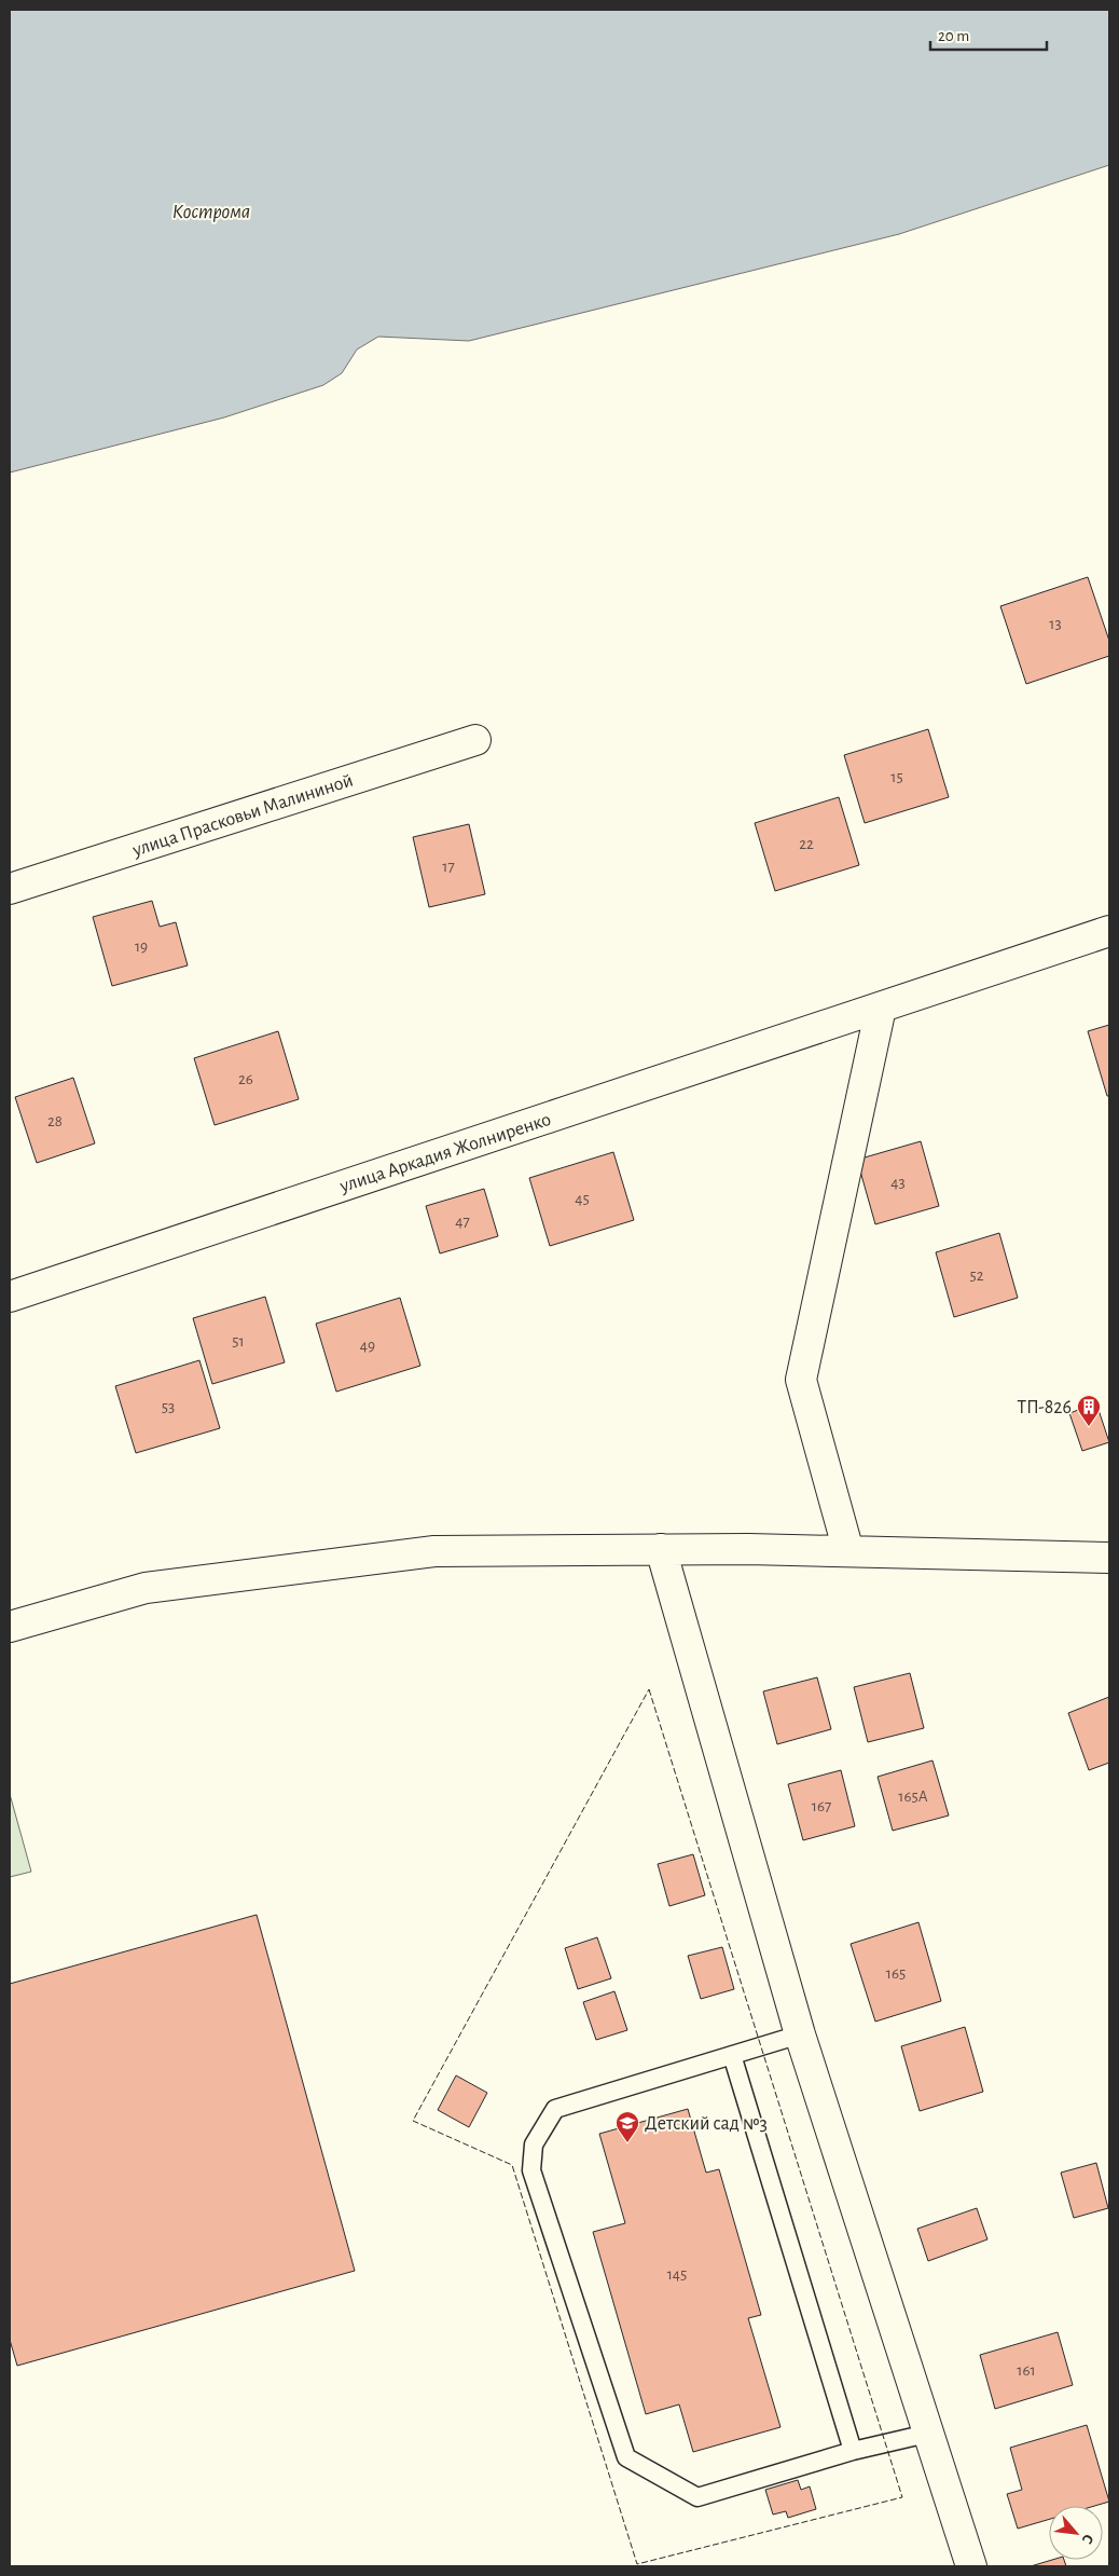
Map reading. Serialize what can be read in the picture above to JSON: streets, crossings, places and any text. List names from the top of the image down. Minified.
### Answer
{"streets":{"street":["улица Прасковьи Малининой","улица Аркадия Жолниренко"]},"water":["Кострома"],"places":{"building":["ТП-826"],"school or university":["Детский сад №3"]},"house_numbers":["13","15","22","17","19","26","28","43","45","47","52","51","49","53","165А","167","165","145","161"],"scale_bar":"20 m","north":"bottom right"}
